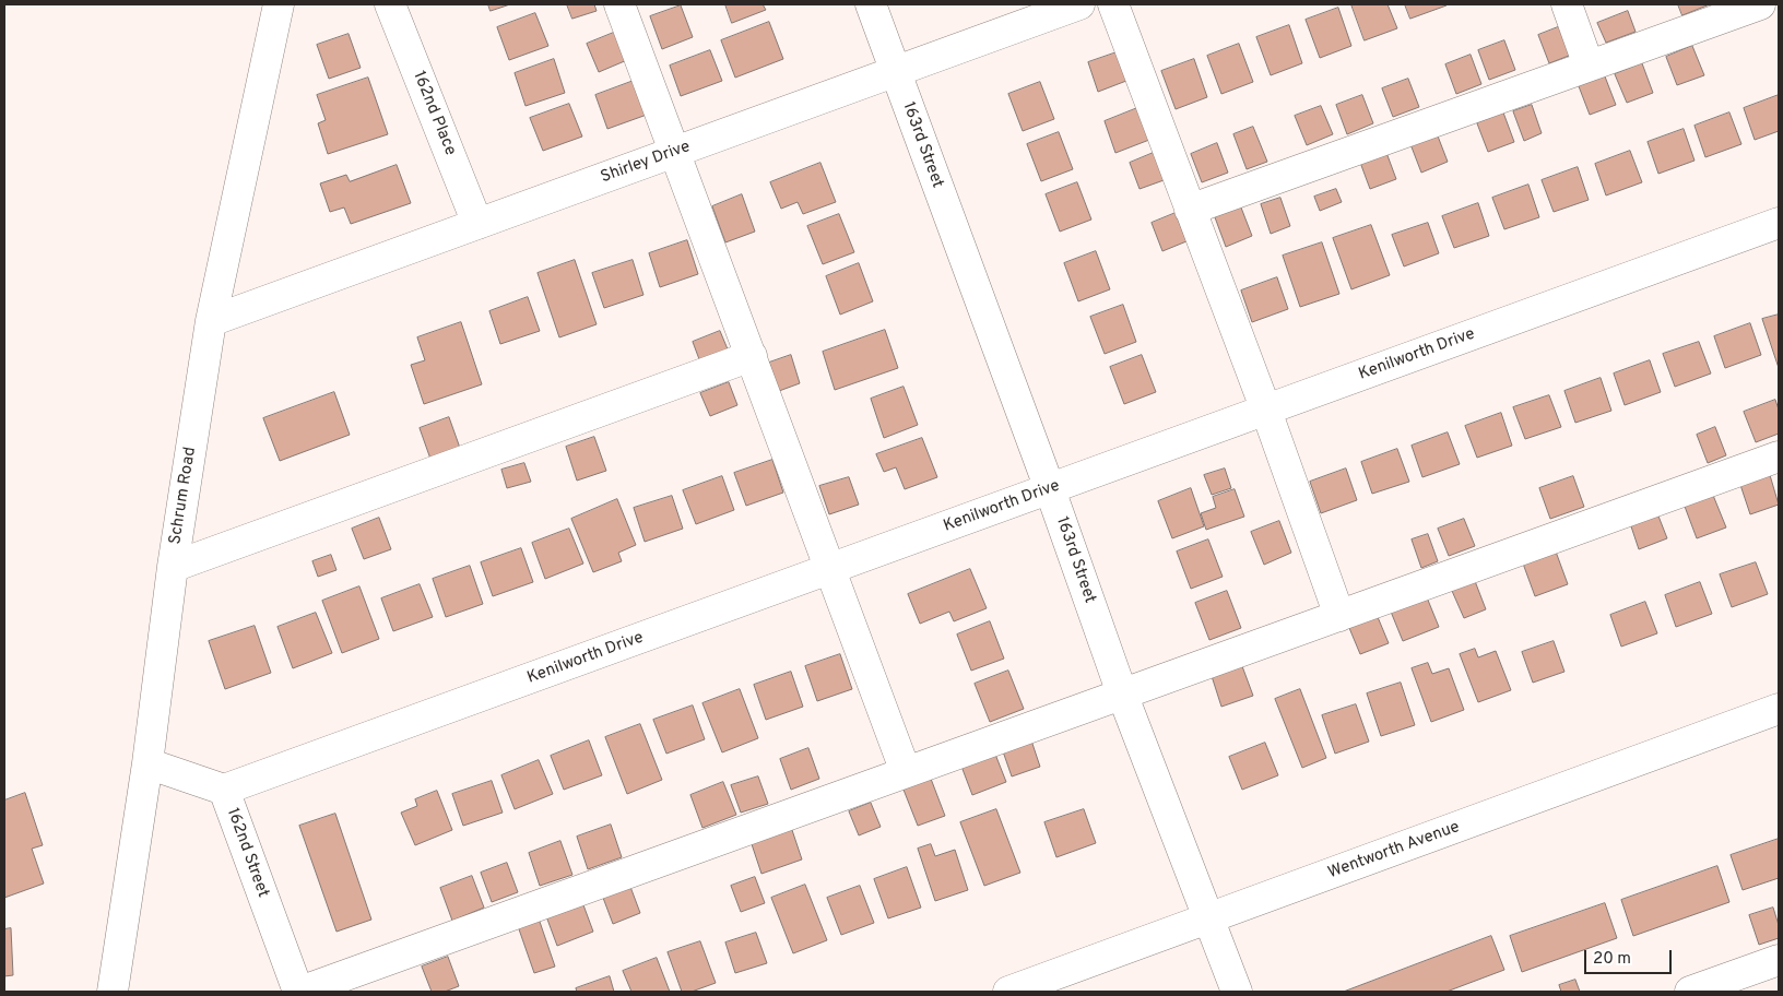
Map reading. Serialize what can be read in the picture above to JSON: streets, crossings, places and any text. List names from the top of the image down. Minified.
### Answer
{"streets":{"street":["162nd Place","163rd Street","Shirley Drive","Kenilworth Drive","Schrum Road","Wentworth Avenue","162nd Street"]},"crossings":[["162nd Place","Shirley Drive"],["163rd Street","Shirley Drive"],["163rd Street","Kenilworth Drive"],["163rd Street","Wentworth Avenue"],["Shirley Drive","Schrum Road"],["Kenilworth Drive","162nd Street"],["Schrum Road","162nd Street"]],"scale_bar":"20 m"}
